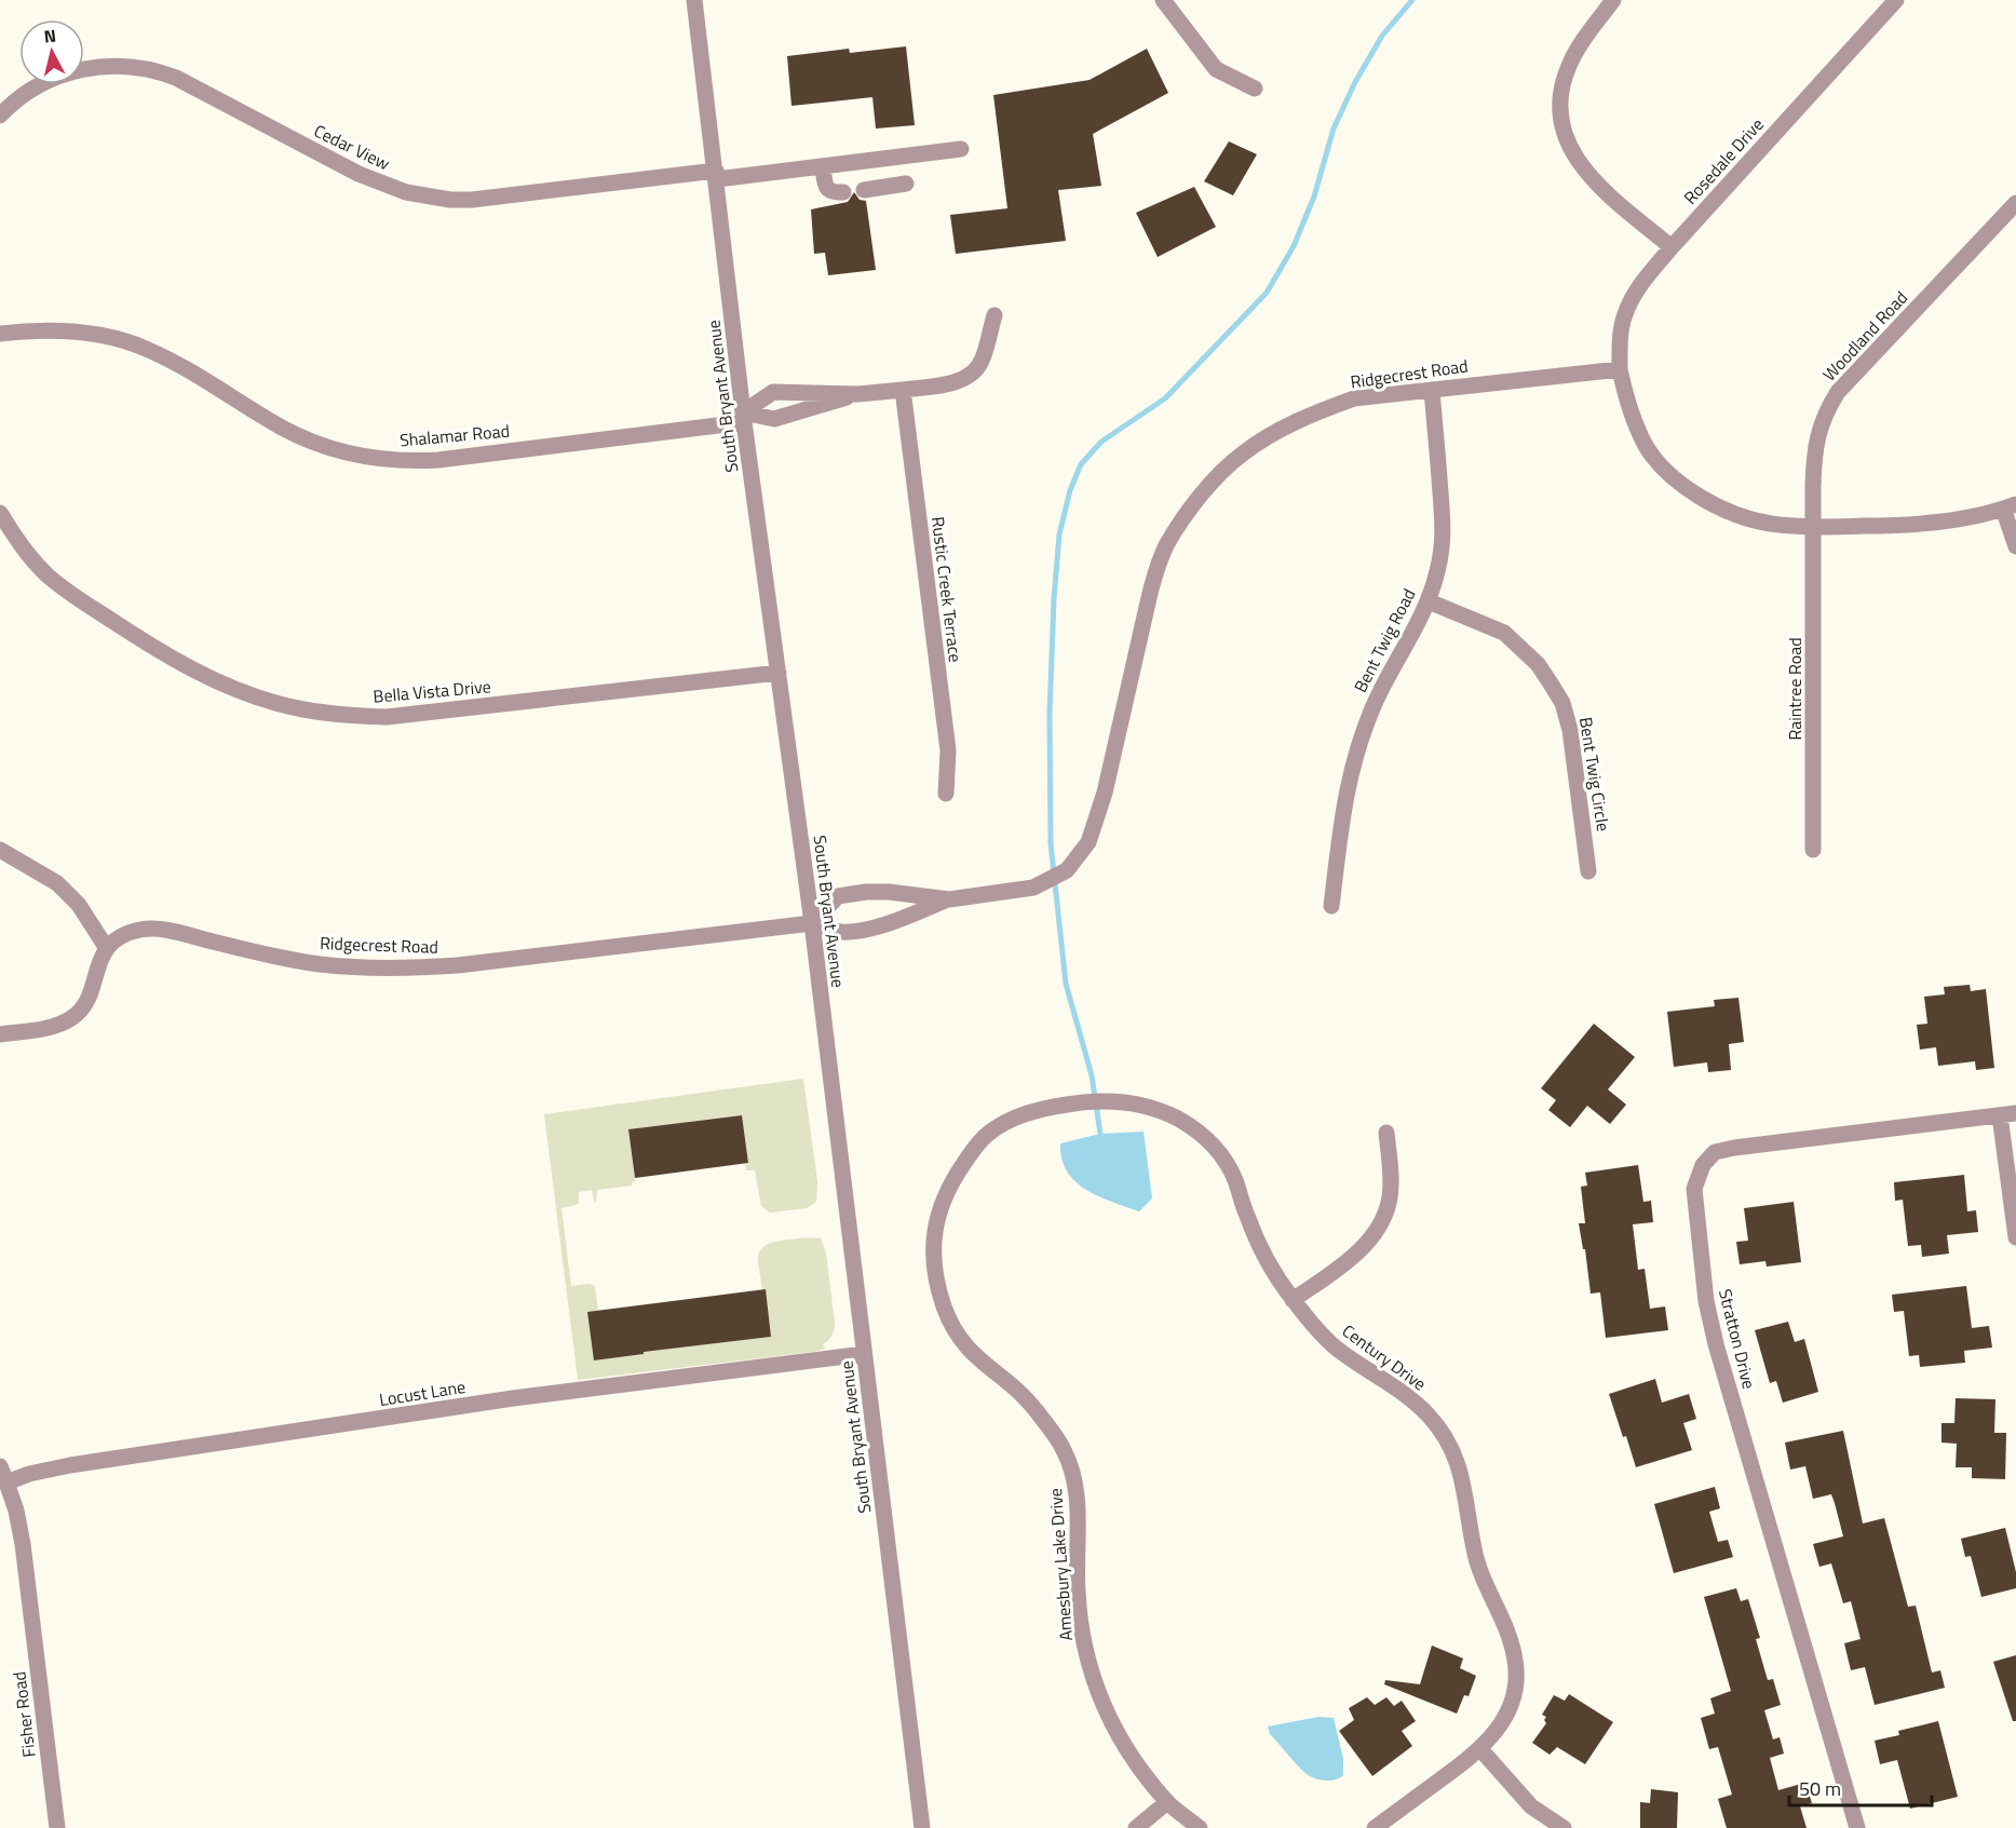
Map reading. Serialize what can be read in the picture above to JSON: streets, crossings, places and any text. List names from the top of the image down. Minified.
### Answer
{"streets":{"street":["Cedar View","Rosedale Drive","Woodland Road","Ridgecrest Road","South Bryant Avenue","Shalamar Road","Rustic Creek Terrace","Bent Twig Road","Raintree Road","Bella Vista Drive","Bent Twig Circle","Stratton Drive","Century Drive","Locust Lane","Amesbury Lake Drive","Fisher Road"]},"crossings":[["Cedar View","South Bryant Avenue"],["Rosedale Drive","Ridgecrest Road"],["Woodland Road","Raintree Road"],["Ridgecrest Road","South Bryant Avenue"],["Ridgecrest Road","Bent Twig Road"],["South Bryant Avenue","Shalamar Road"],["South Bryant Avenue","Bella Vista Drive"],["South Bryant Avenue","Locust Lane"],["Bent Twig Road","Bent Twig Circle"],["Century Drive","Amesbury Lake Drive"],["Locust Lane","Fisher Road"]],"scale_bar":"50 m","north":"top"}
